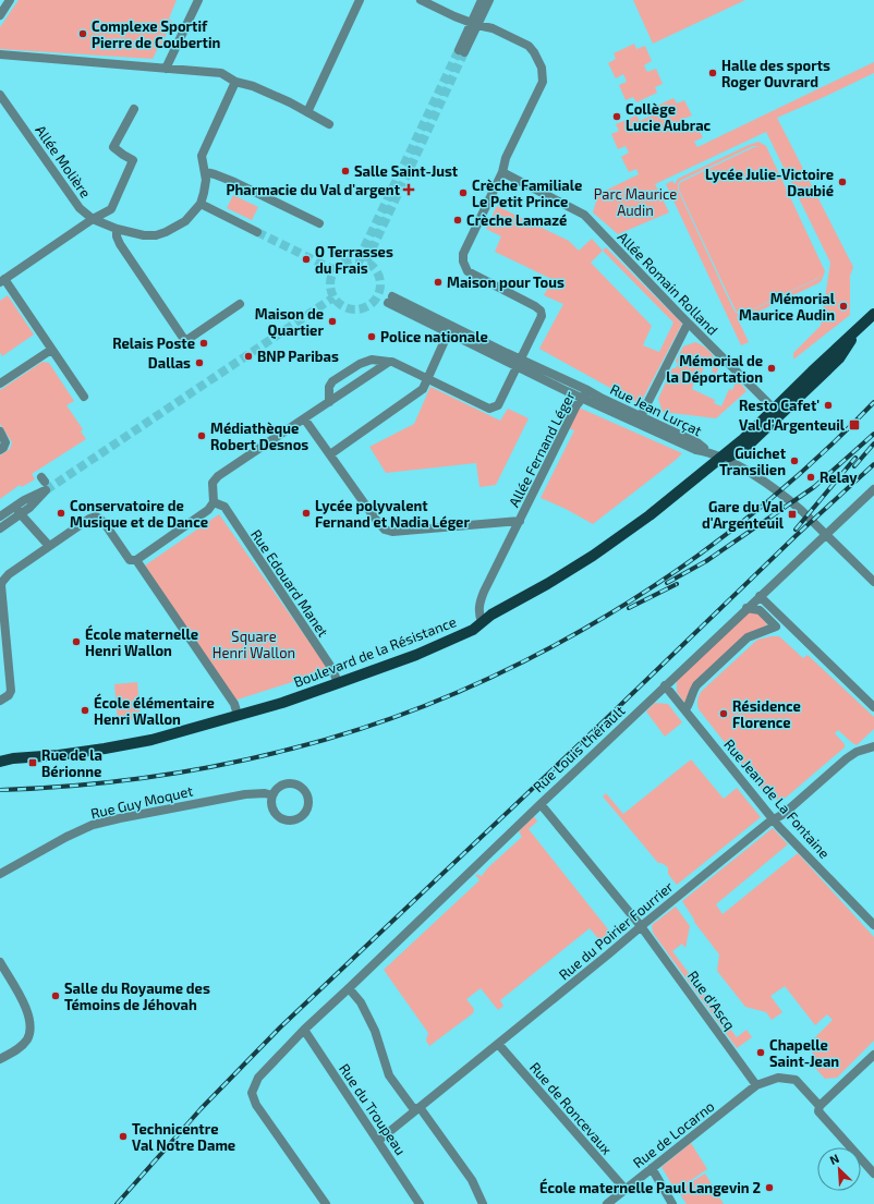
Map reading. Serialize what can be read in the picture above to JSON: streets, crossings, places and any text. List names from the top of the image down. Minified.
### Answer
{"streets":{"main road":["Boulevard de la Résistance"],"street":["Allée Molière","Allée Romain Rolland","Rue Jean Lurçat","Allée Fernand Léger","Rue Edouard Manet","Rue Louis Lhérault","Rue Jean de La Fontaine","Rue Guy Moquet","Rue du Poirier Fourrier","Rue d'Ascq","Rue de Roncevaux","Rue du Troupeau","Rue de Locarno"]},"crossings":[["Allée Romain Rolland","Boulevard de la Résistance"],["Rue Jean Lurçat","Allée Fernand Léger"],["Allée Fernand Léger","Boulevard de la Résistance"],["Rue Edouard Manet","Boulevard de la Résistance"],["Rue Louis Lhérault","Rue Jean de La Fontaine"],["Rue Louis Lhérault","Rue d'Ascq"],["Rue Louis Lhérault","Rue du Troupeau"],["Rue Jean de La Fontaine","Rue du Poirier Fourrier"],["Rue du Poirier Fourrier","Rue d'Ascq"],["Rue du Poirier Fourrier","Rue de Roncevaux"],["Rue du Poirier Fourrier","Rue du Troupeau"],["Rue d'Ascq","Rue de Locarno"],["Rue de Roncevaux","Rue de Locarno"]],"parks":["Parc Maurice Audin","Square Henri Wallon"],"places":{"other":["Complexe Sportif Pierre de Coubertin","Halle des sports Roger Ouvrard","Collège Lucie Aubrac","Salle Saint-Just","Lycée Julie-Victoire Daubié","Crèche Familiale Le Petit Prince","Crèche Lamazé","O Terrasses du Frais","Maison pour Tous","Mémorial Maurice Audin","Maison de Quartier","Police nationale","Relais Poste","BNP Paribas","Dallas","Mémorial de la Déportation","Resto Cafet'","Médiathèque Robert Desnos","Guichet Transilien","Relay","Conservatoire de Musique et de Dance","Lycée polyvalent Fernand et Nadia Léger","École maternelle Henri Wallon","École élémentaire Henri Wallon","Résidence Florence","Salle du Royaume des Témoins de Jéhovah","Chapelle Saint-Jean","Technicentre Val Notre Dame","École maternelle Paul Langevin 2"],"health":["Pharmacie du Val d'argent"],"transit":["Val d'Argenteuil","Gare du Val d'Argenteuil","Rue de la Bérionne"]},"north":"top left"}
